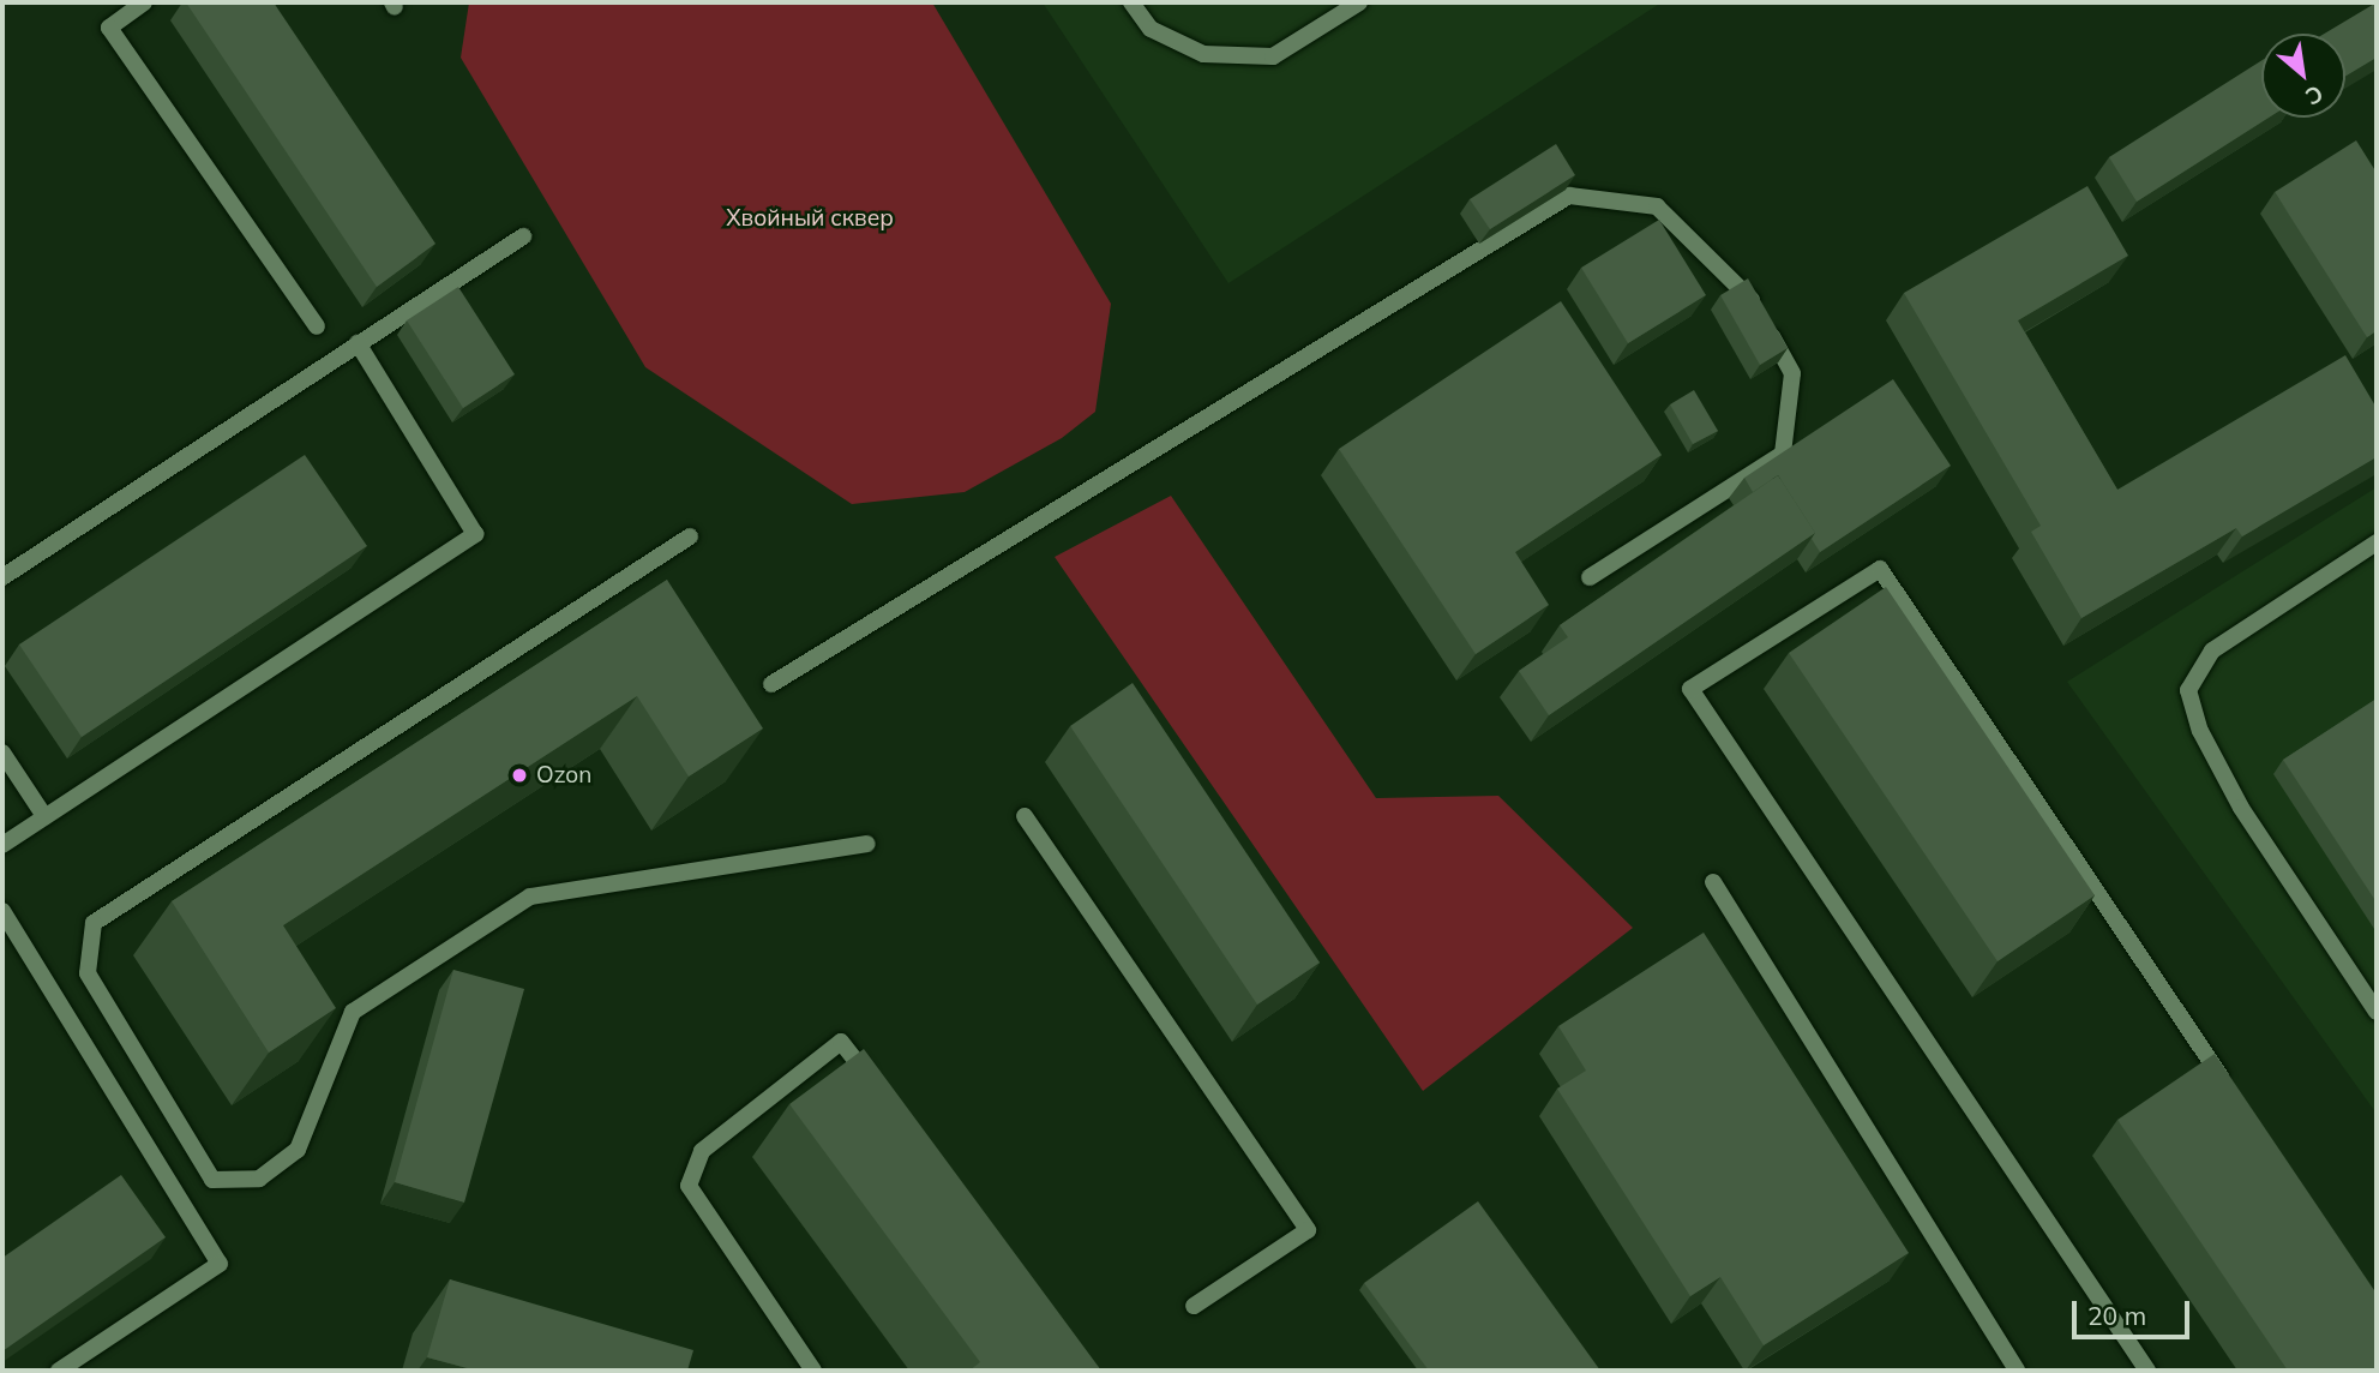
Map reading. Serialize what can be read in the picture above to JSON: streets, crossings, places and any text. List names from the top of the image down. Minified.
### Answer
{"parks":["Хвойный сквер"],"places":["Ozon"],"scale_bar":"20 m","north":"bottom right"}
